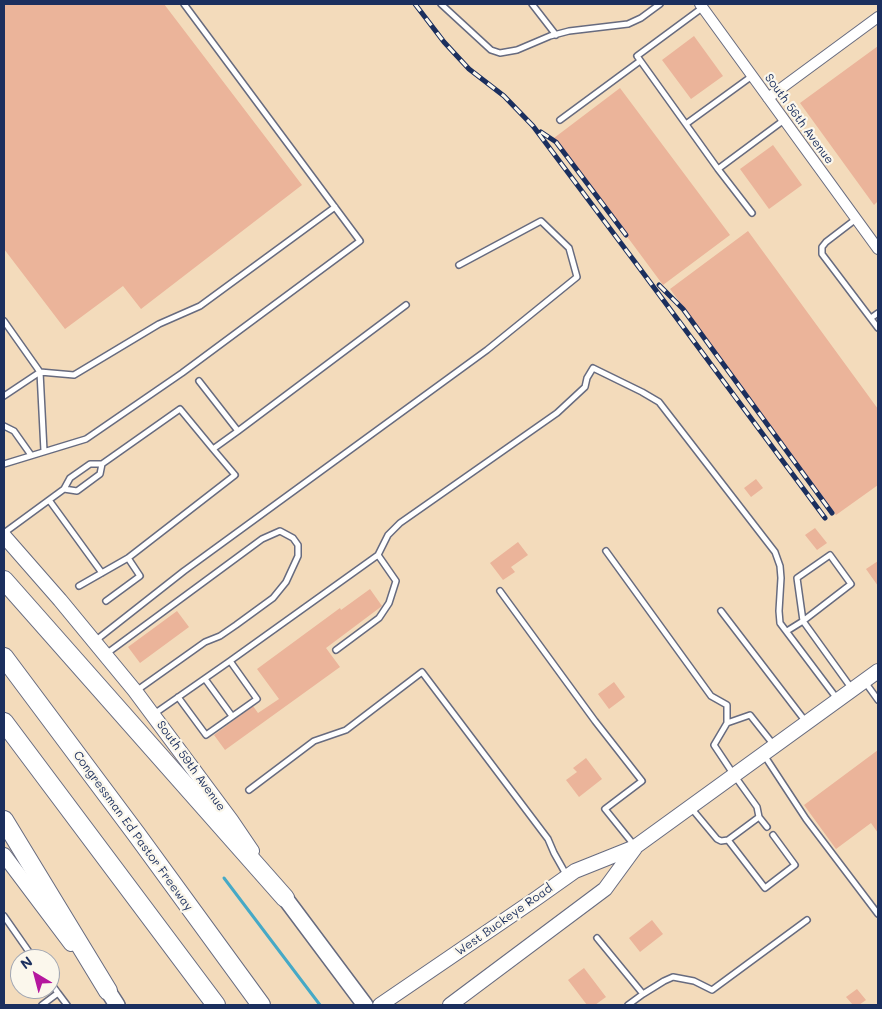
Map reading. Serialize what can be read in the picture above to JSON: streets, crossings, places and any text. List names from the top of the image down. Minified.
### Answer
{"streets":{"highway":["Congressman Ed Pastor Freeway"],"main road":["South 59th Avenue","West Buckeye Road"],"street":["South 56th Avenue"]},"north":"top left"}
